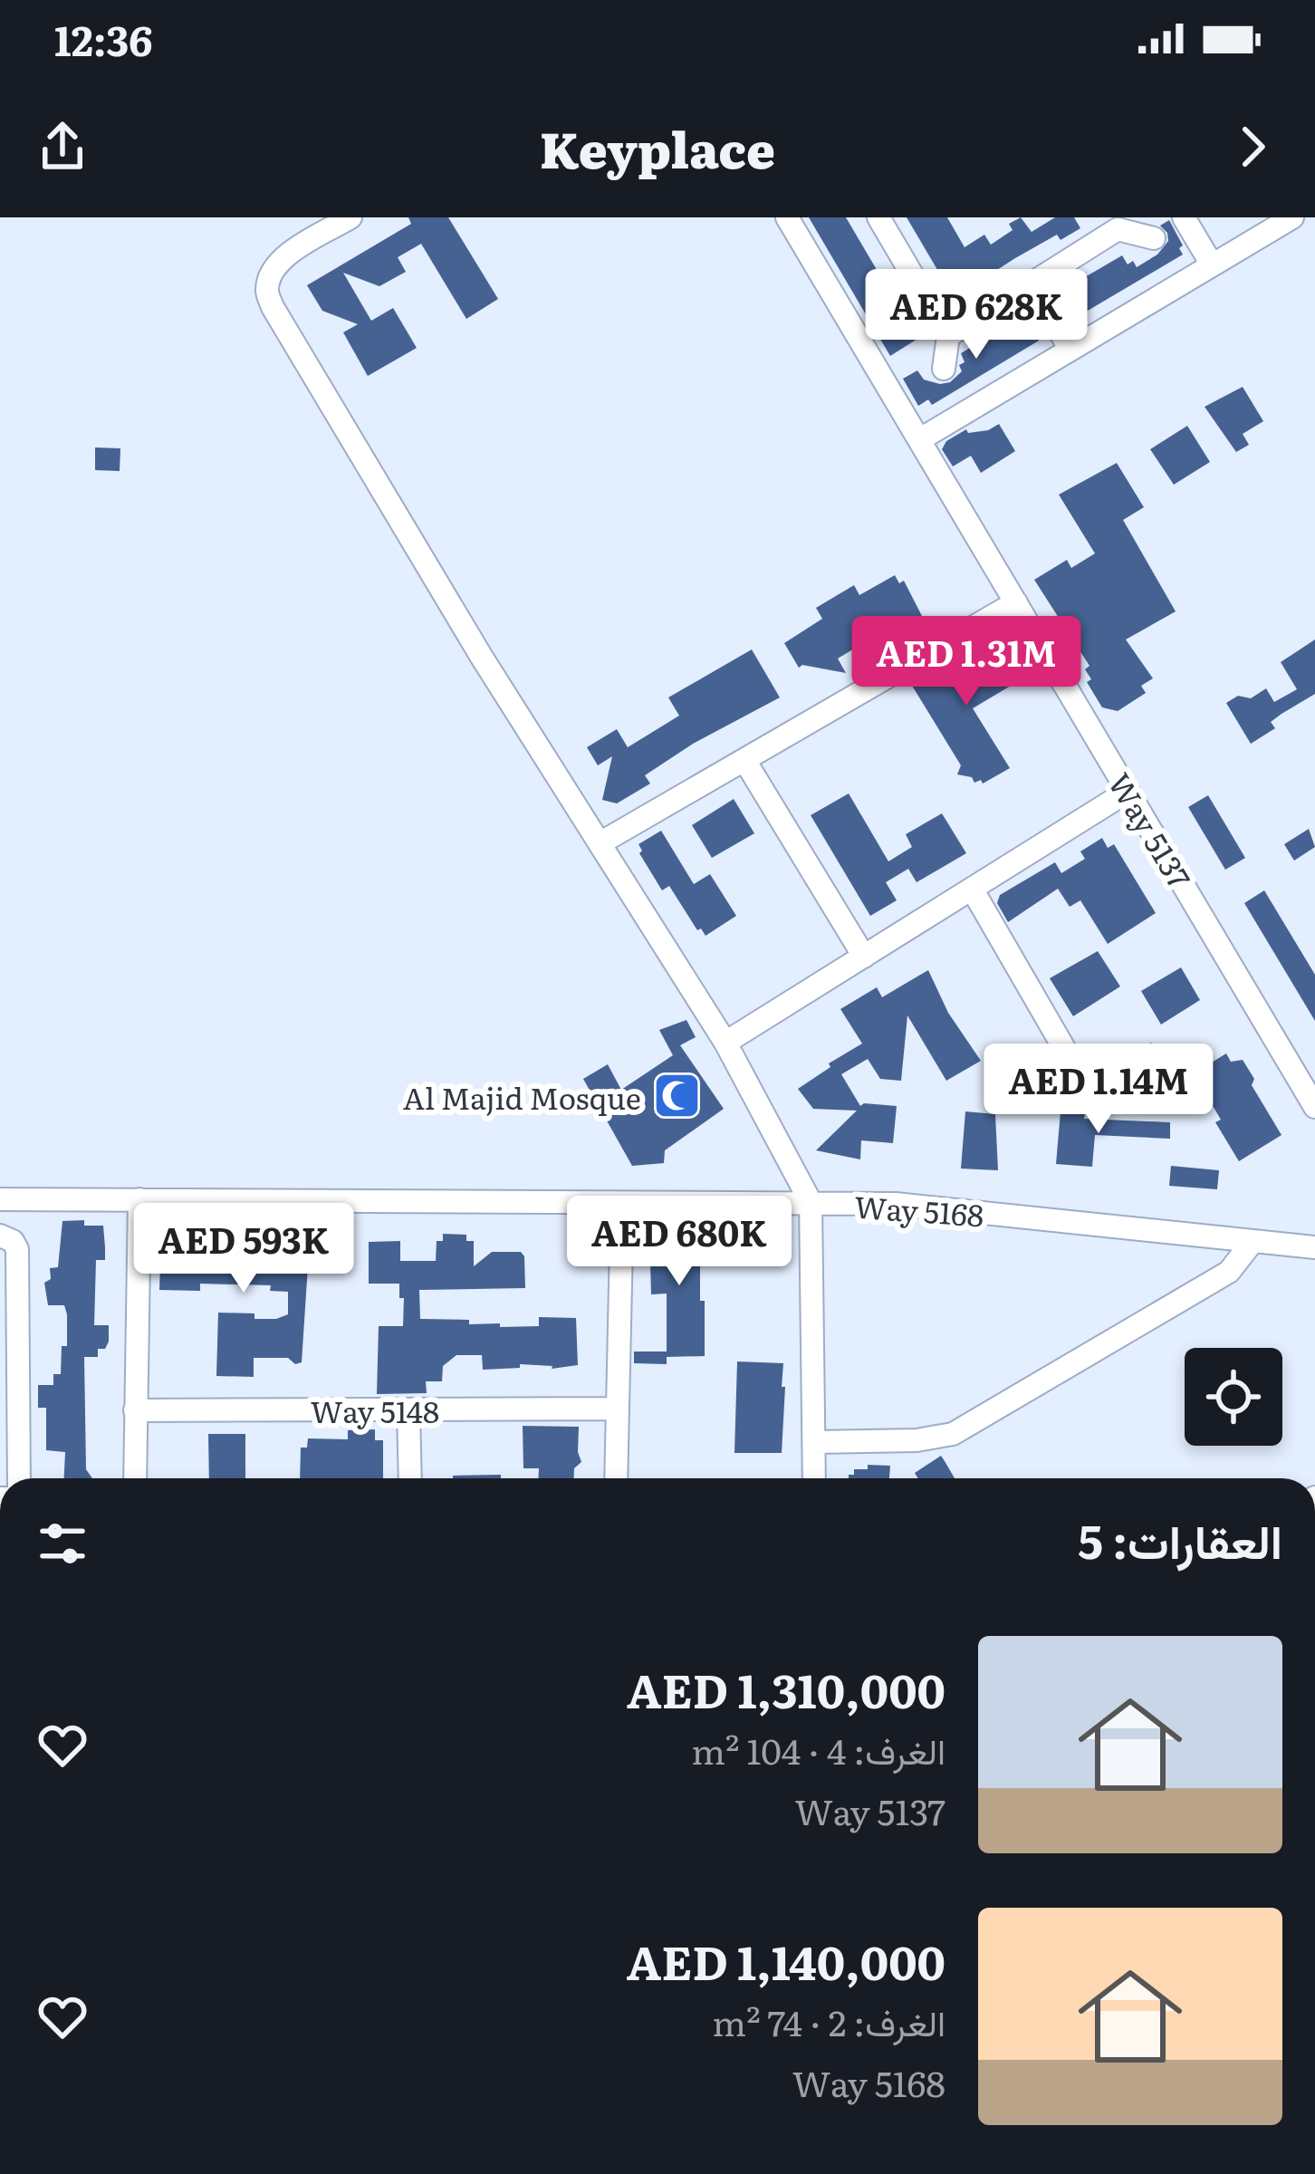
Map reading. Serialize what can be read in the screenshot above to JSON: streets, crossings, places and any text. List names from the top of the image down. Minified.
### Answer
{"streets":{"street":["Way 5137","Way 5168","Way 5148"]},"places":{"mosque":["Al Majid Mosque"]},"page":{"status":"12:36","header":"Keyplace","price":["AED 628K","AED 1.31M","AED 1.14M","AED 680K","AED 593K"],"heading":"العقارات: 5","list":[{"name":"AED 1,310,000","note":"الغرف: 4 · 104 m² · Way 5137"},{"name":"AED 1,140,000","note":"الغرف: 2 · 74 m² · Way 5168"}]}}
